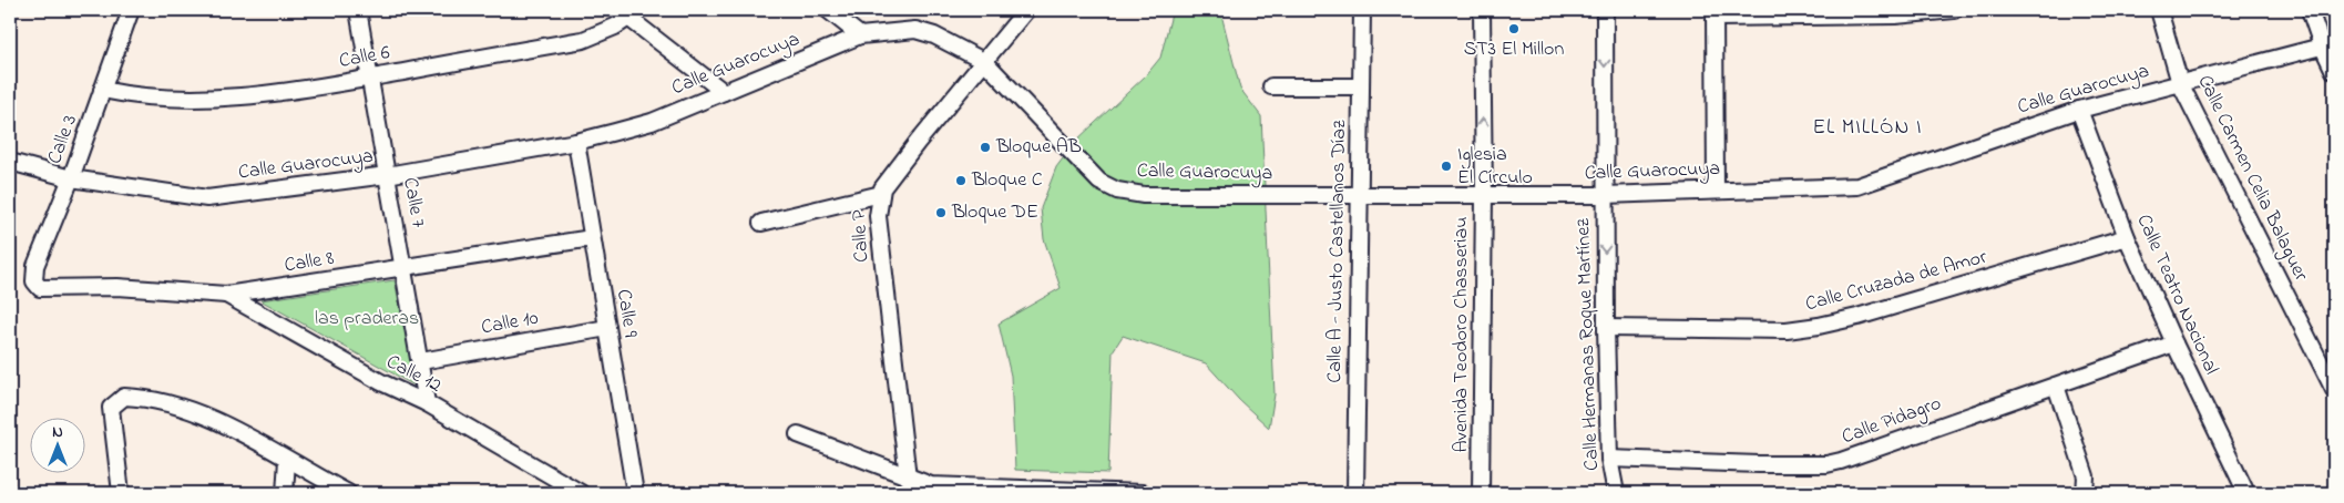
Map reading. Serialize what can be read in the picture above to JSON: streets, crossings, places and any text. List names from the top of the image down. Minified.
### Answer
{"streets":{"street":["Calle 6","Calle Guarocuya","Calle 3","Calle Carmen Celia Balaguer","Calle 7","Calle P","Calle A - Justo Castellanos Díaz","Calle 8","Calle Cruzada de Amor","Calle Teatro Nacional","Calle 9","Calle 10","Avenida Teodoro Chasseriau","Calle Hermanas Roque Martínez","Calle 12","Calle Pidagro"]},"crossings":[["Calle 6","Calle 3"],["Calle 6","Calle 7"],["Calle Guarocuya","Calle 3"],["Calle Guarocuya","Calle Carmen Celia Balaguer"],["Calle Guarocuya","Calle 7"],["Calle Guarocuya","Calle P"],["Calle Guarocuya","Calle A - Justo Castellanos Díaz"],["Calle Guarocuya","Calle Teatro Nacional"],["Calle Guarocuya","Calle 9"],["Calle Guarocuya","Avenida Teodoro Chasseriau"],["Calle Guarocuya","Calle Hermanas Roque Martínez"],["Calle 3","Calle 8"],["Calle 7","Calle 8"],["Calle 7","Calle 10"],["Calle 7","Calle 12"],["Calle 8","Calle 9"],["Calle 8","Calle 12"],["Calle Cruzada de Amor","Calle Teatro Nacional"],["Calle Cruzada de Amor","Calle Hermanas Roque Martínez"],["Calle Teatro Nacional","Calle Pidagro"],["Calle 9","Calle 10"],["Calle Hermanas Roque Martínez","Calle Pidagro"]],"one_way":["Avenida Teodoro Chasseriau"],"districts":["EL MILLÓN I"],"parks":["las praderas"],"places":["ST3 El Millon","Bloque AB","Iglesia El Círculo","Bloque C","Bloque DE"],"north":"top"}
